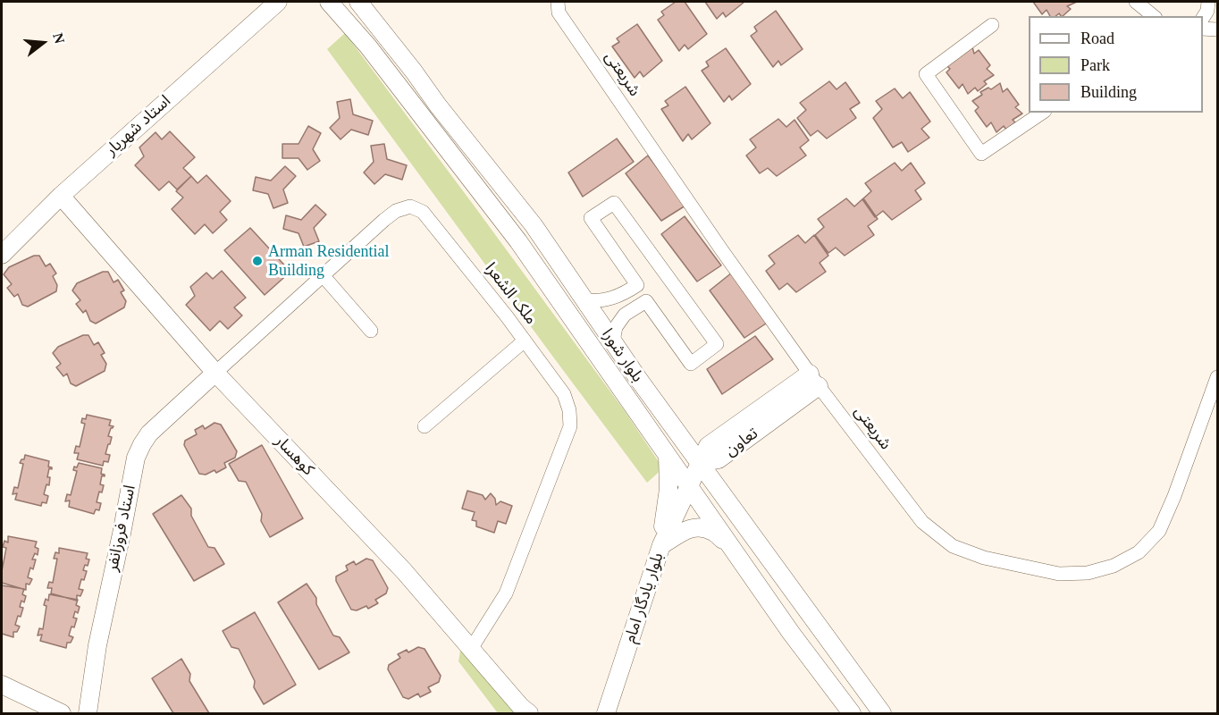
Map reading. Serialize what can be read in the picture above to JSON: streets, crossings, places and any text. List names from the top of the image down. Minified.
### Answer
{"streets":{"main road":["استاد شهریار","بلوار شورا","تعاون","کوهسار","استاد فروزانفر","بلوار یادگار امام"],"street":["شریعتی","ملک الشعرا"]},"crossings":[["شریعتی","تعاون"],["استاد شهریار","کوهسار"],["ملک الشعرا","کوهسار"],["ملک الشعرا","استاد فروزانفر"],["بلوار شورا","تعاون"],["بلوار شورا","بلوار یادگار امام"],["تعاون","بلوار یادگار امام"],["کوهسار","استاد فروزانفر"]],"places":["Arman Residential Building"],"legend":["Road","Park","Building"],"north":"right"}
